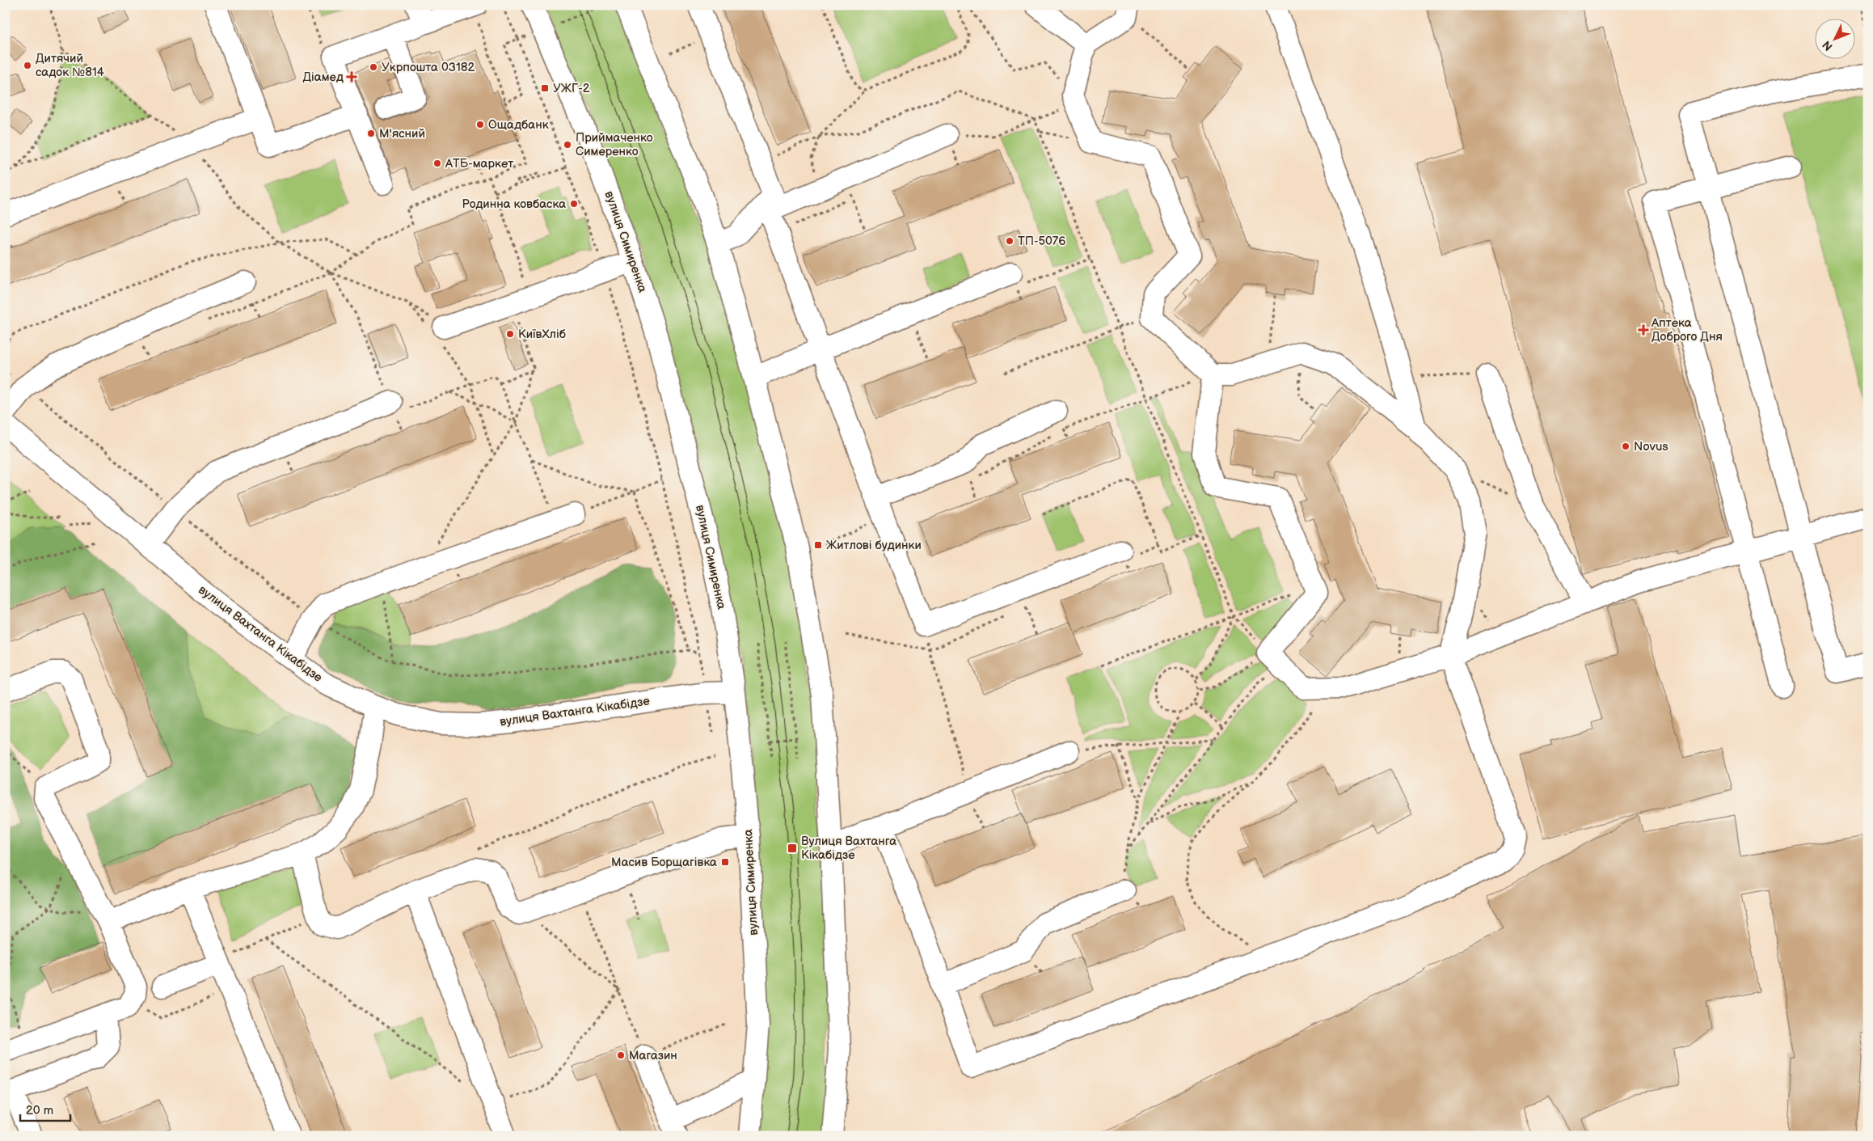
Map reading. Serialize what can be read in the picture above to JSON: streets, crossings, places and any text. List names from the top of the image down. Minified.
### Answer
{"streets":{"street":["вулиця Симиренка","вулиця Вахтанга Кікабідзе"]},"crossings":[["вулиця Симиренка","вулиця Вахтанга Кікабідзе"]],"places":{"other":["Дитячий садок №814","Укрпошта 03182","Ощадбанк","М'ясний","Приймаченко Симеренко","АТБ-маркет","Родинна ковбаска","ТП-5076","КиївХліб","Novus","Магазин"],"health":["Діамед","Аптека Доброго Дня"],"transit":["УЖГ-2","Житлові будинки","Вулиця Вахтанга Кікабідзе","Масив Борщагівка"]},"scale_bar":"20 m","north":"bottom left"}
